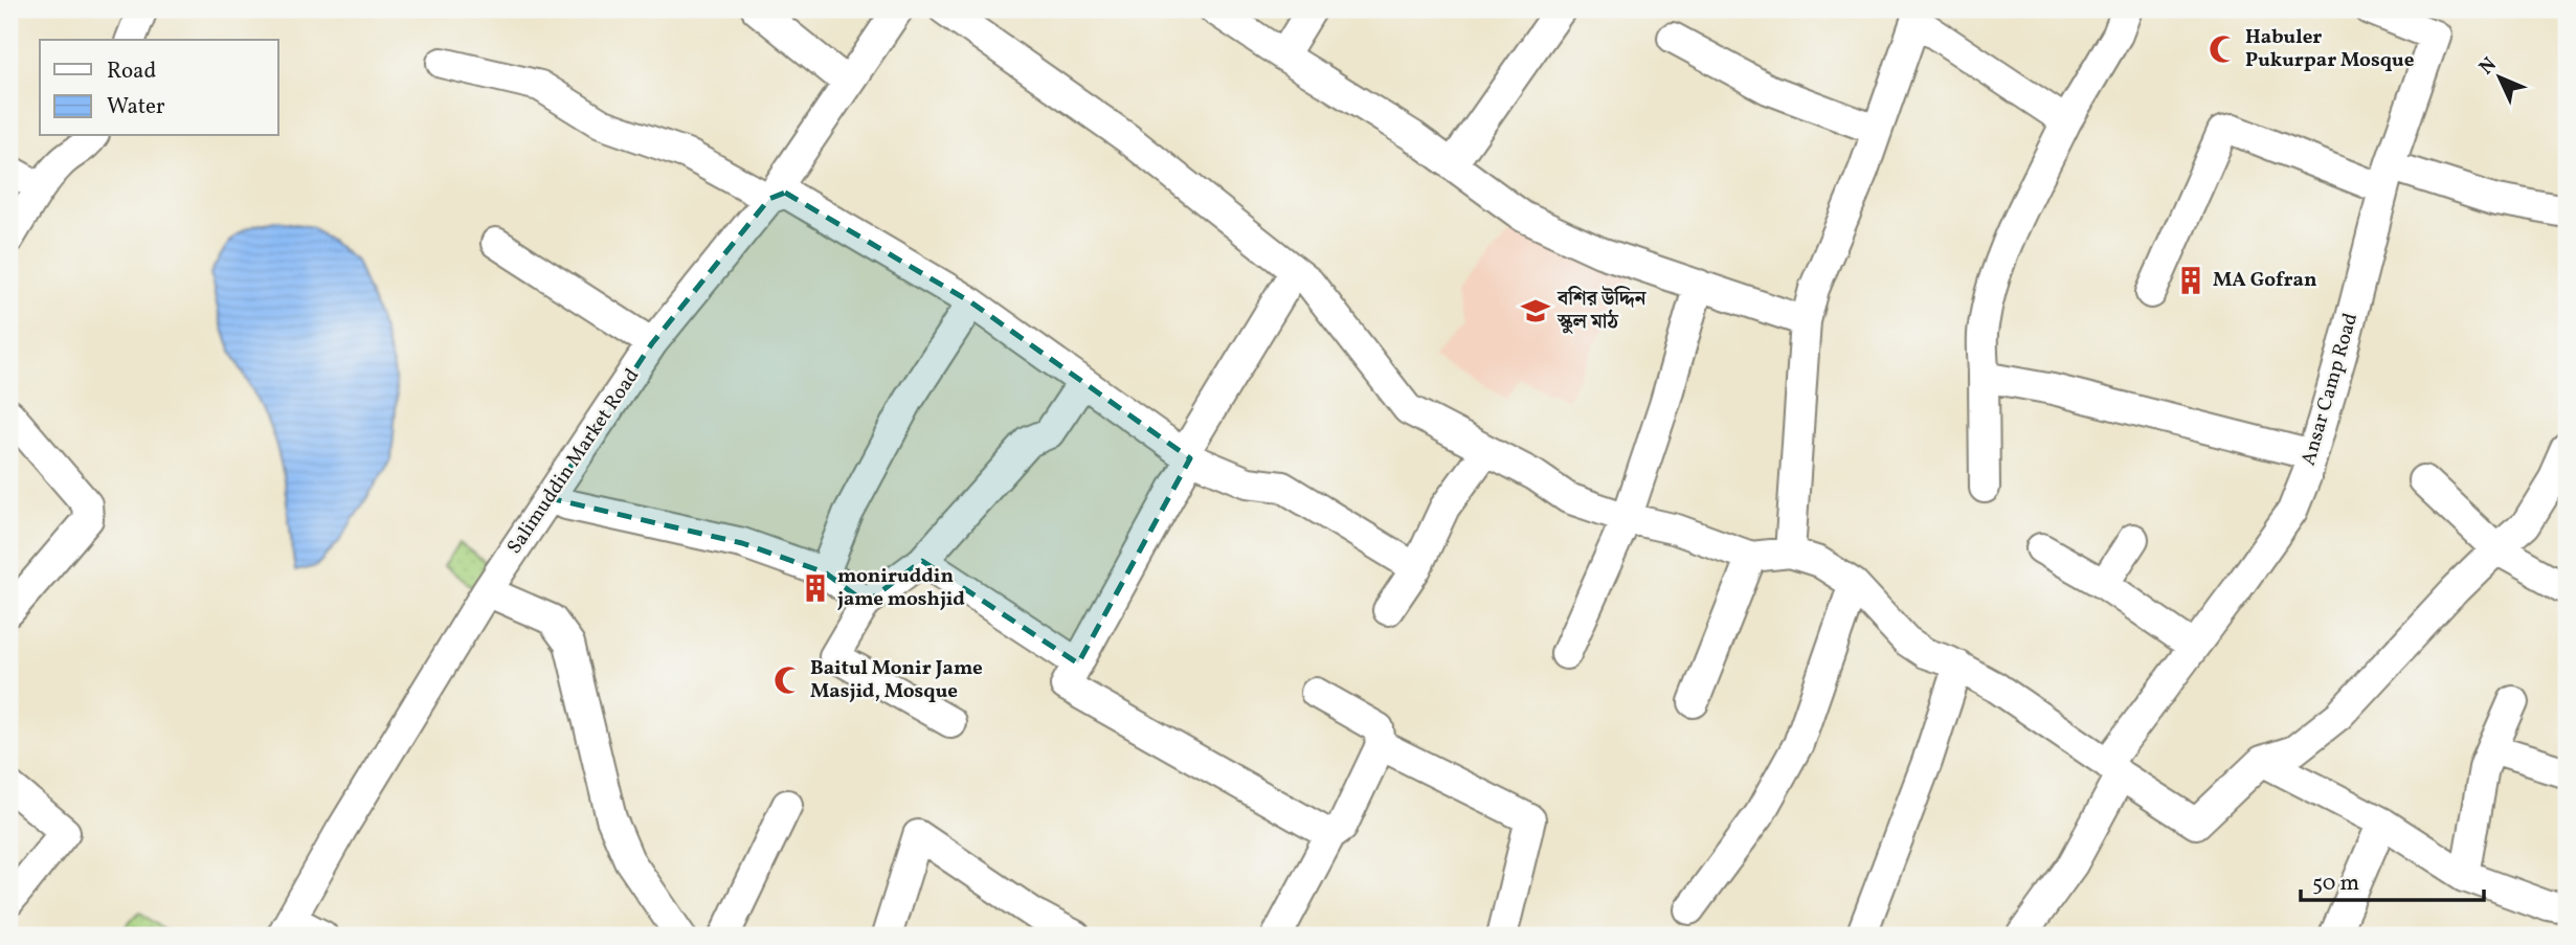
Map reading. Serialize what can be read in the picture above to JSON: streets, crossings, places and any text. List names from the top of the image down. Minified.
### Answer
{"streets":{"street":["Ansar Camp Road","Salimuddin Market Road"]},"places":{"mosque":["Habuler Pukurpar Mosque","Baitul Monir Jame Masjid, Mosque"],"building":["MA Gofran","moniruddin jame moshjid"],"school or university":["বশির উদ্দিন স্কুল মাঠ"]},"legend":["Road","Water"],"scale_bar":"50 m","north":"top left"}
